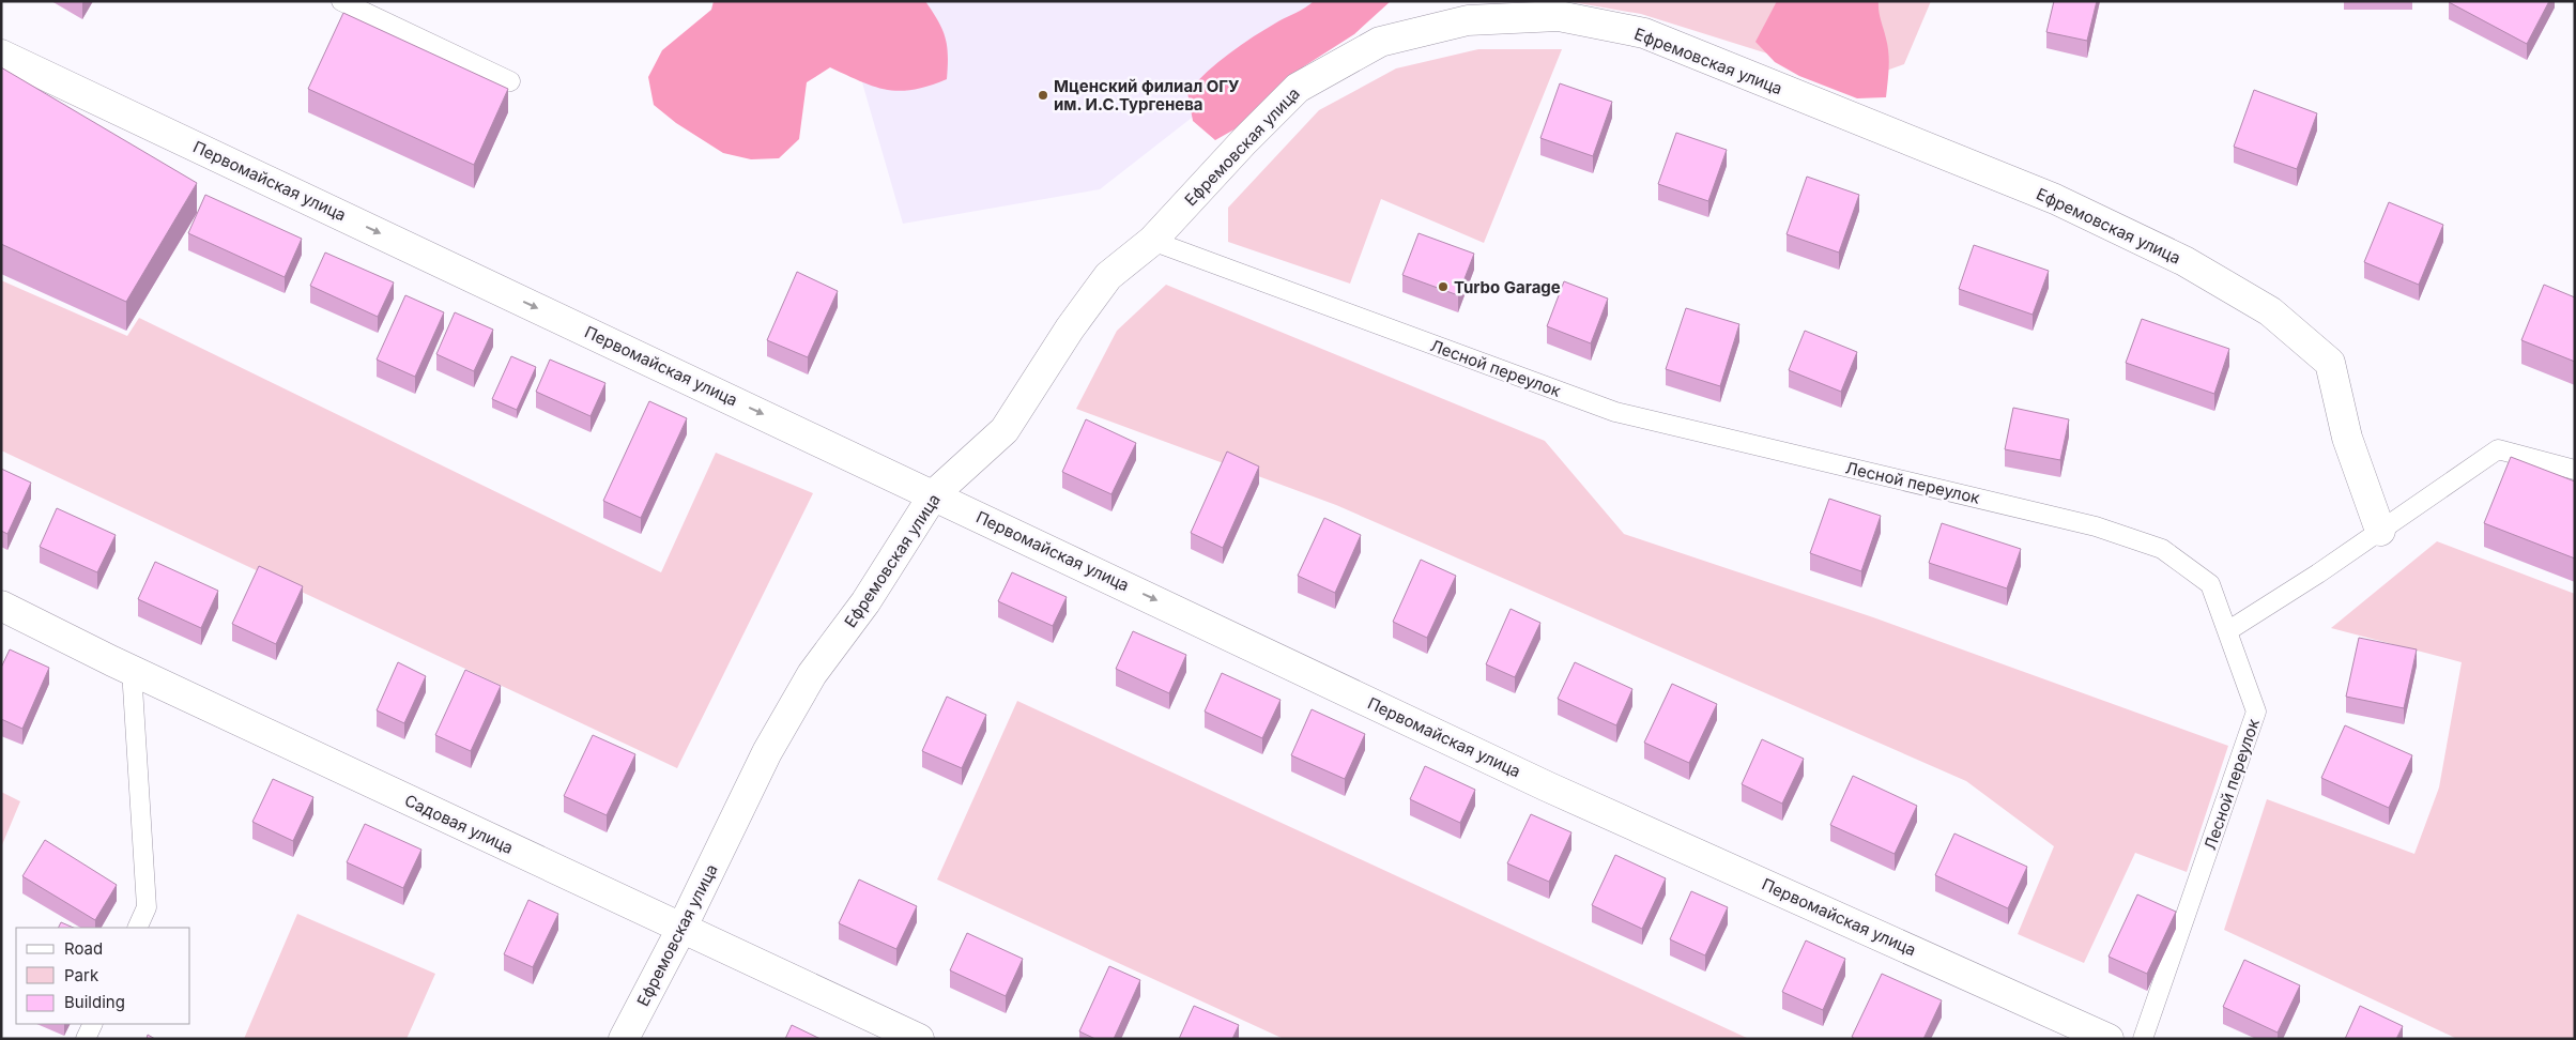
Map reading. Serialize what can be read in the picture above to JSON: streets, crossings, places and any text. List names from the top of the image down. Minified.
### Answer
{"streets":{"street":["Ефремовская улица","Первомайская улица","Садовая улица"],"lane":["Лесной переулок"]},"crossings":[["Ефремовская улица","Первомайская улица"],["Ефремовская улица","Лесной переулок"],["Ефремовская улица","Садовая улица"]],"one_way":["Первомайская улица"],"places":["Мценский филиал ОГУ им. И.С.Тургенева","Turbo Garage"],"legend":["Road","Park","Building"]}
